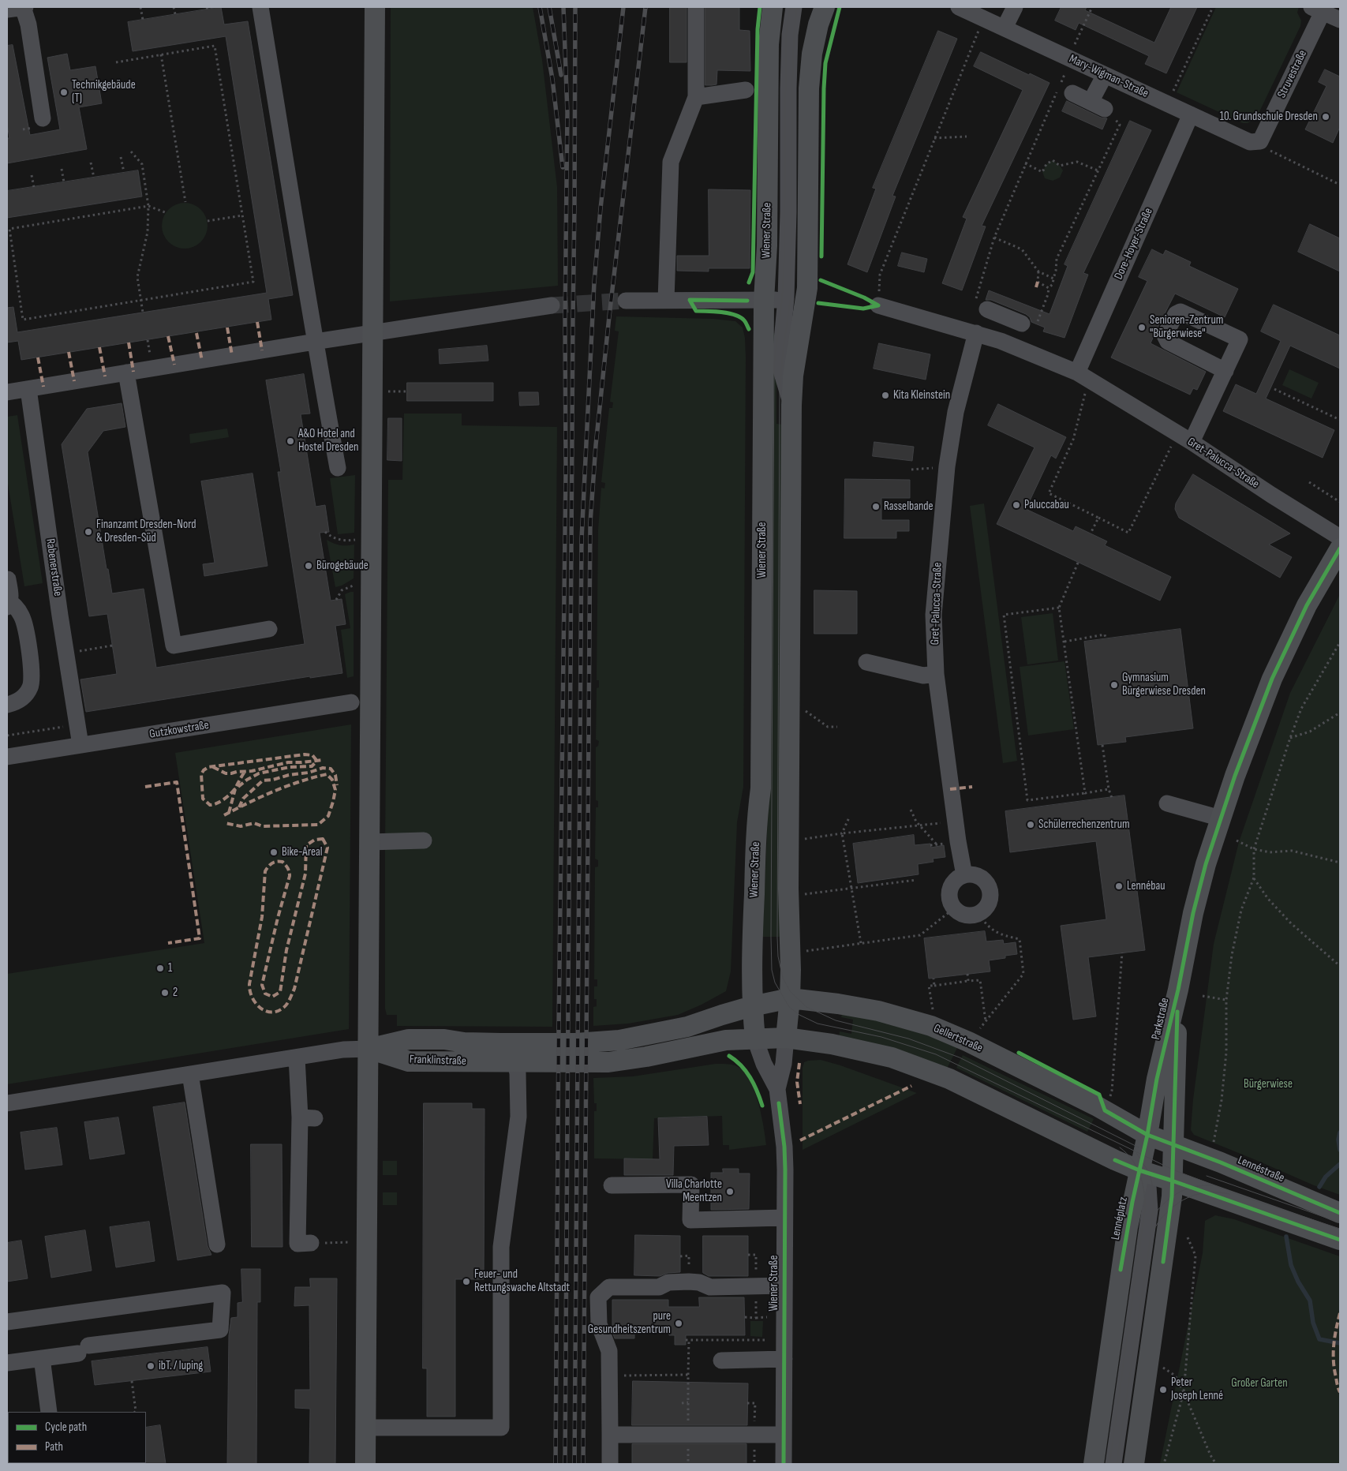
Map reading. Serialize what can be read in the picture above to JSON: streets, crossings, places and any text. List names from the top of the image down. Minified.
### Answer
{"streets":{"main road":["Wiener Straße","Parkstraße","Gellertstraße","Franklinstraße","Lennéstraße","Lennéplatz"],"street":["Struvestraße","Mary-Wigman-Straße","Dore-Hoyer-Straße","Gret-Palucca-Straße","Rabenerstraße","Gutzkowstraße"]},"crossings":[["Struvestraße","Mary-Wigman-Straße"],["Mary-Wigman-Straße","Dore-Hoyer-Straße"],["Wiener Straße","Gellertstraße"],["Wiener Straße","Franklinstraße"],["Dore-Hoyer-Straße","Gret-Palucca-Straße"],["Rabenerstraße","Gutzkowstraße"],["Parkstraße","Gellertstraße"],["Parkstraße","Lennéstraße"],["Parkstraße","Lennéplatz"],["Gellertstraße","Franklinstraße"],["Gellertstraße","Lennéplatz"]],"parks":["Bürgerwiese","Großer Garten"],"places":["Technikgebäude (T)","10. Grundschule Dresden","Senioren-Zentrum \"Bürgerwiese\"","Kita Kleinstein","A&O Hotel and Hostel Dresden","Paluccabau","Rasselbande","Finanzamt Dresden-Nord & Dresden-Süd","Bürogebäude","Gymnasium Bürgerwiese Dresden","Schülerrechenzentrum","Bike-Areal","Lennébau","1","2","Villa Charlotte Meentzen","Feuer- und Rettungswache Altstadt","pure Gesundheitszentrum","ibT. / luping","Peter Joseph Lenné"],"legend":["Cycle path","Path"]}
